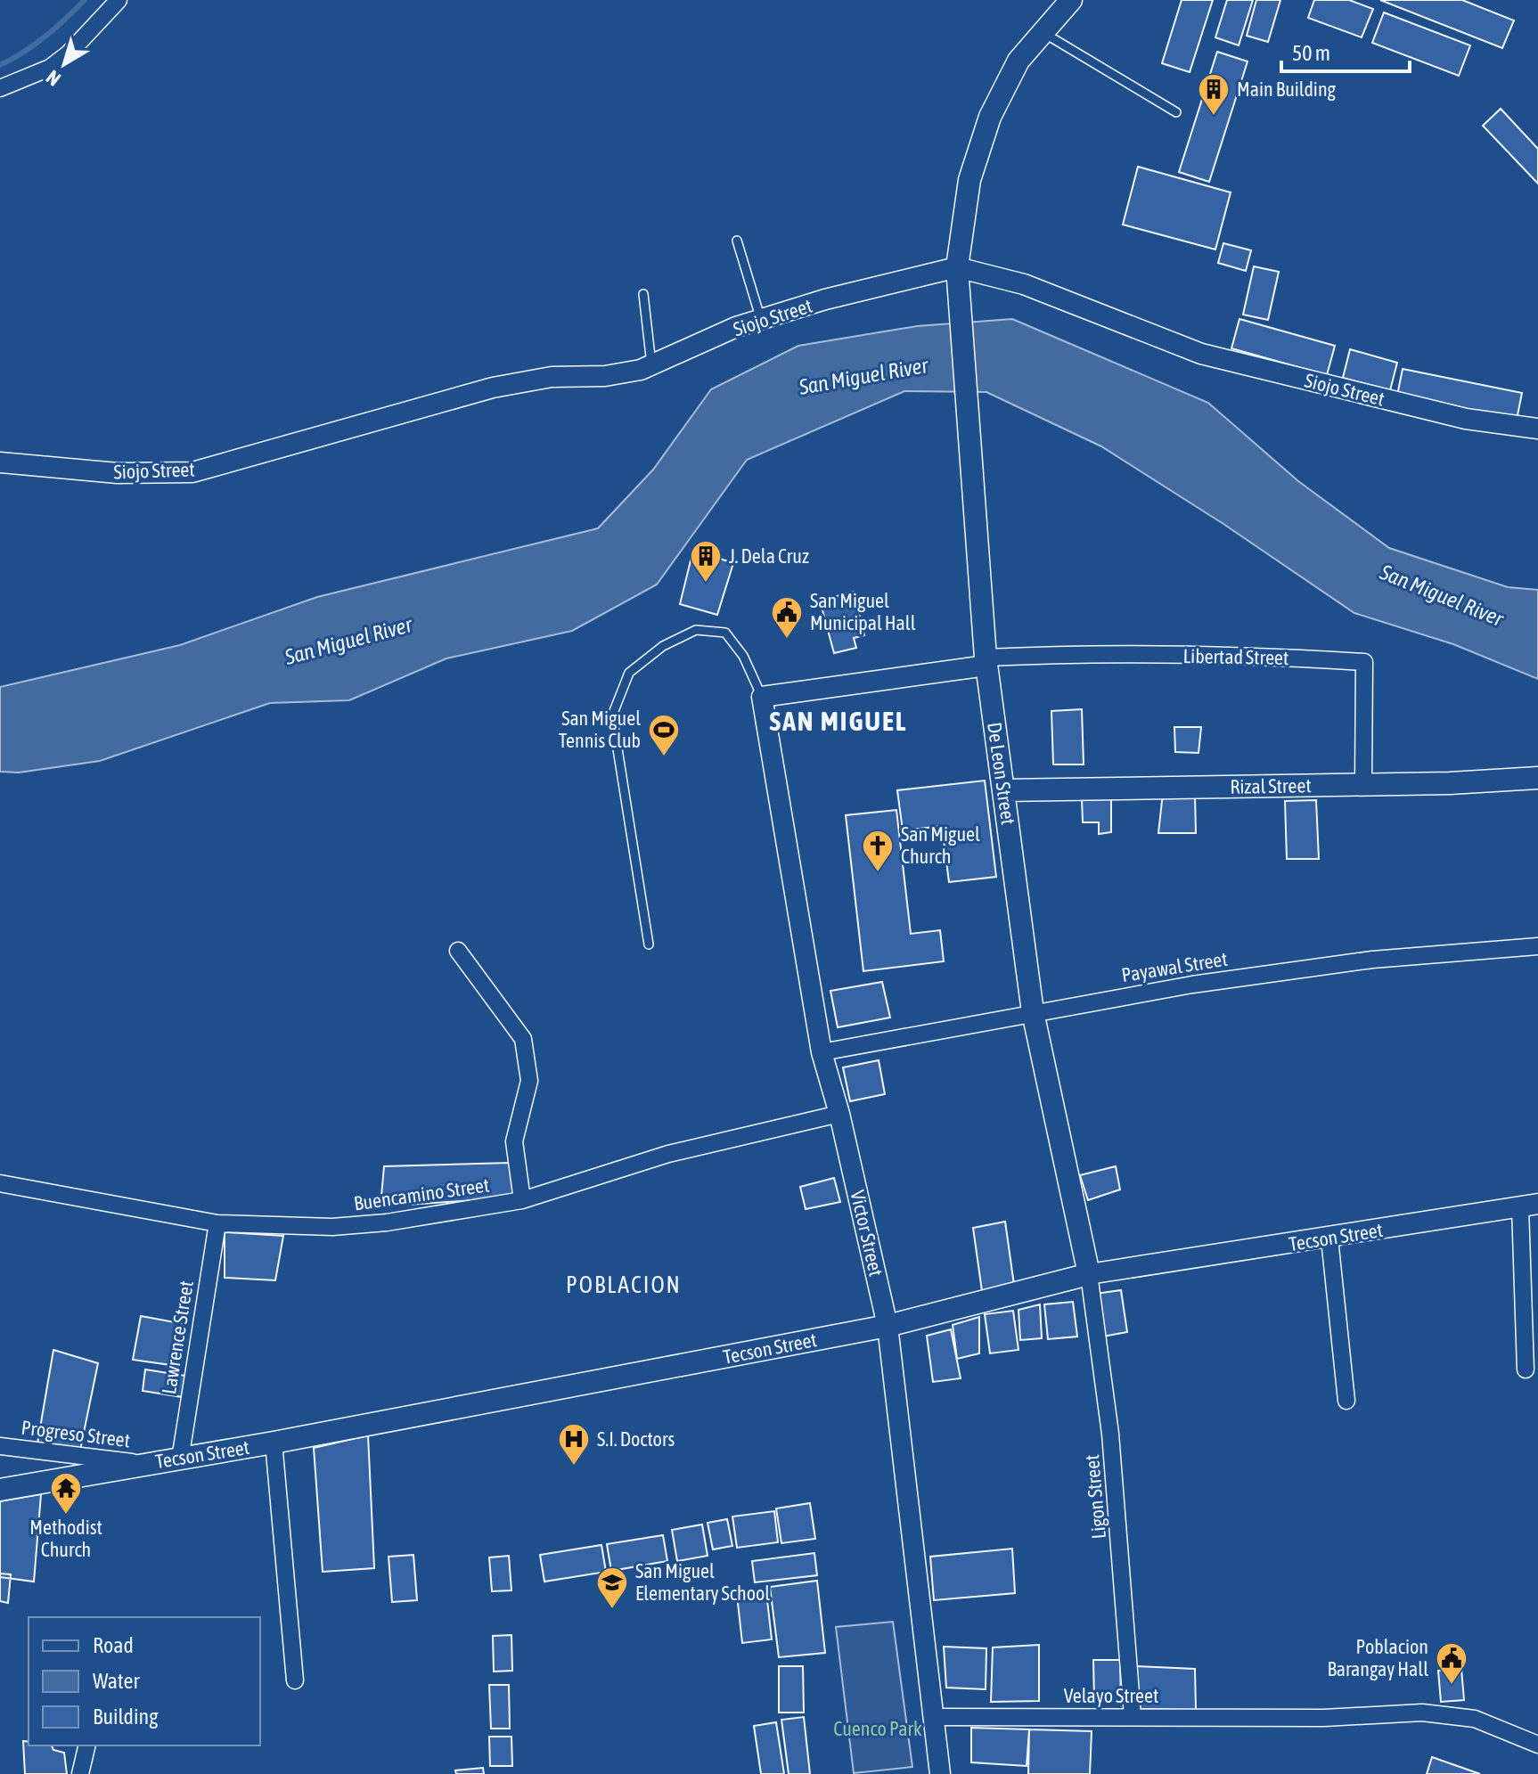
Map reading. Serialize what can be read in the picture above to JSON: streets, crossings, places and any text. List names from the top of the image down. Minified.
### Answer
{"streets":{"main road":["De Leon Street","Rizal Street","Tecson Street"],"street":["Siojo Street","Libertad Street","Payawal Street","Buencamino Street","Victor Street","Lawrence Street","Progreso Street","Ligon Street","Velayo Street"]},"crossings":[["Siojo Street","De Leon Street"],["Libertad Street","De Leon Street"],["Libertad Street","Rizal Street"],["Libertad Street","Victor Street"],["De Leon Street","Rizal Street"],["De Leon Street","Payawal Street"],["De Leon Street","Tecson Street"],["De Leon Street","Ligon Street"],["Payawal Street","Victor Street"],["Buencamino Street","Victor Street"],["Buencamino Street","Lawrence Street"],["Victor Street","Tecson Street"],["Victor Street","Velayo Street"],["Tecson Street","Lawrence Street"],["Tecson Street","Progreso Street"],["Tecson Street","Ligon Street"],["Ligon Street","Velayo Street"]],"districts":["SAN MIGUEL","POBLACION"],"water":["San Miguel River"],"parks":["Cuenco Park"],"places":{"building":["Main Building","J. Dela Cruz"],"public building":["San Miguel Municipal Hall","Poblacion Barangay Hall"],"sports":["San Miguel Tennis Club"],"church":["San Miguel Church"],"hospital":["S.I. Doctors"],"temple":["Methodist Church"],"school or university":["San Miguel Elementary School"]},"legend":["Road","Water","Building"],"scale_bar":"50 m","north":"bottom left"}
